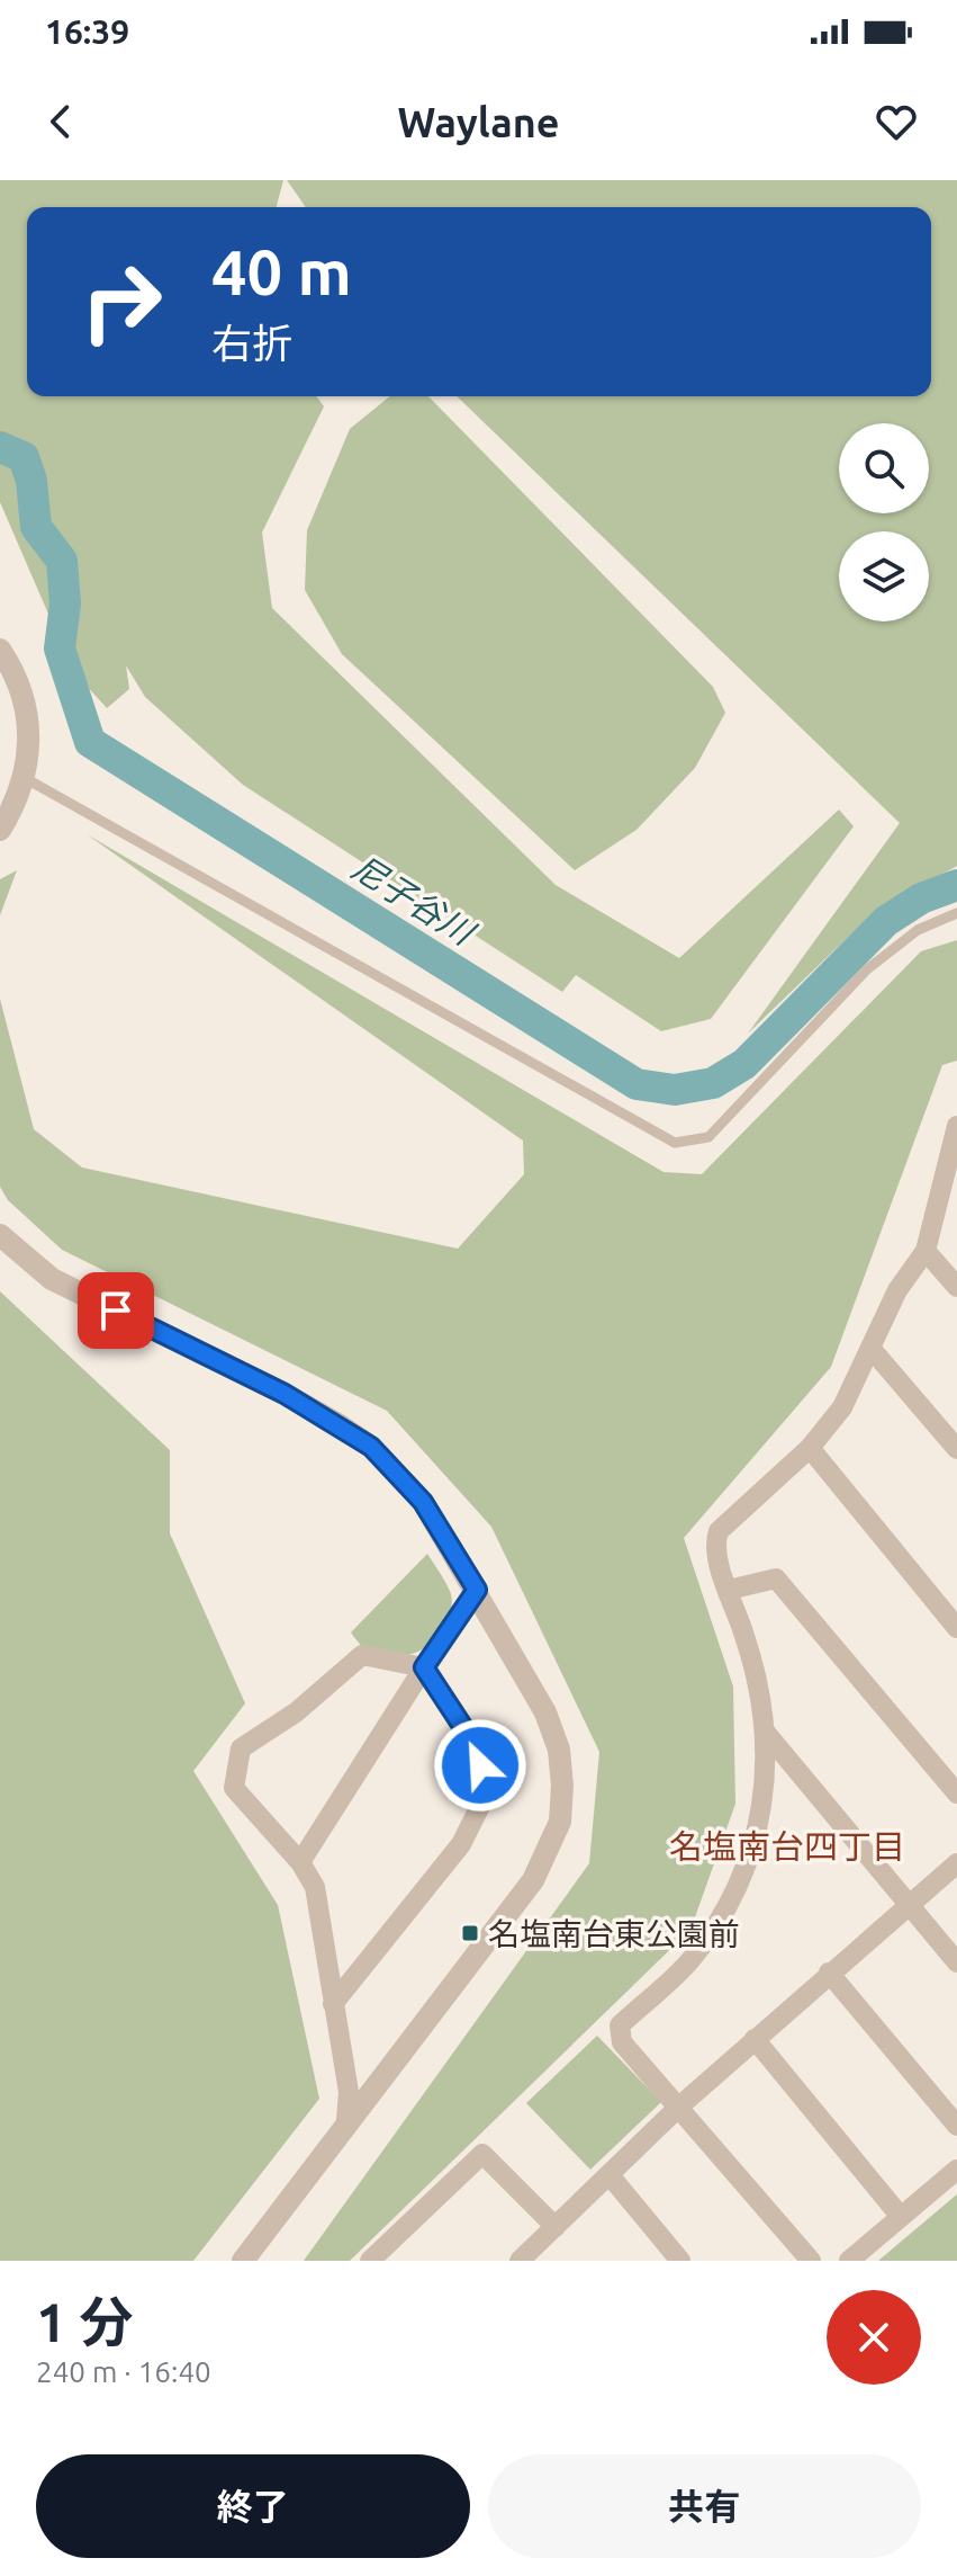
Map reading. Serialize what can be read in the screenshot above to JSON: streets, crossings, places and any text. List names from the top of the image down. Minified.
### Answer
{"districts":["名塩南台四丁目"],"water":["尼子谷川"],"places":{"transit":["名塩南台東公園前"]},"page":{"status":"16:39","header":"Waylane","turn":["40 m","右折"],"heading":["1 分","240 m · 16:40"],"buttons":["終了","共有"]}}
